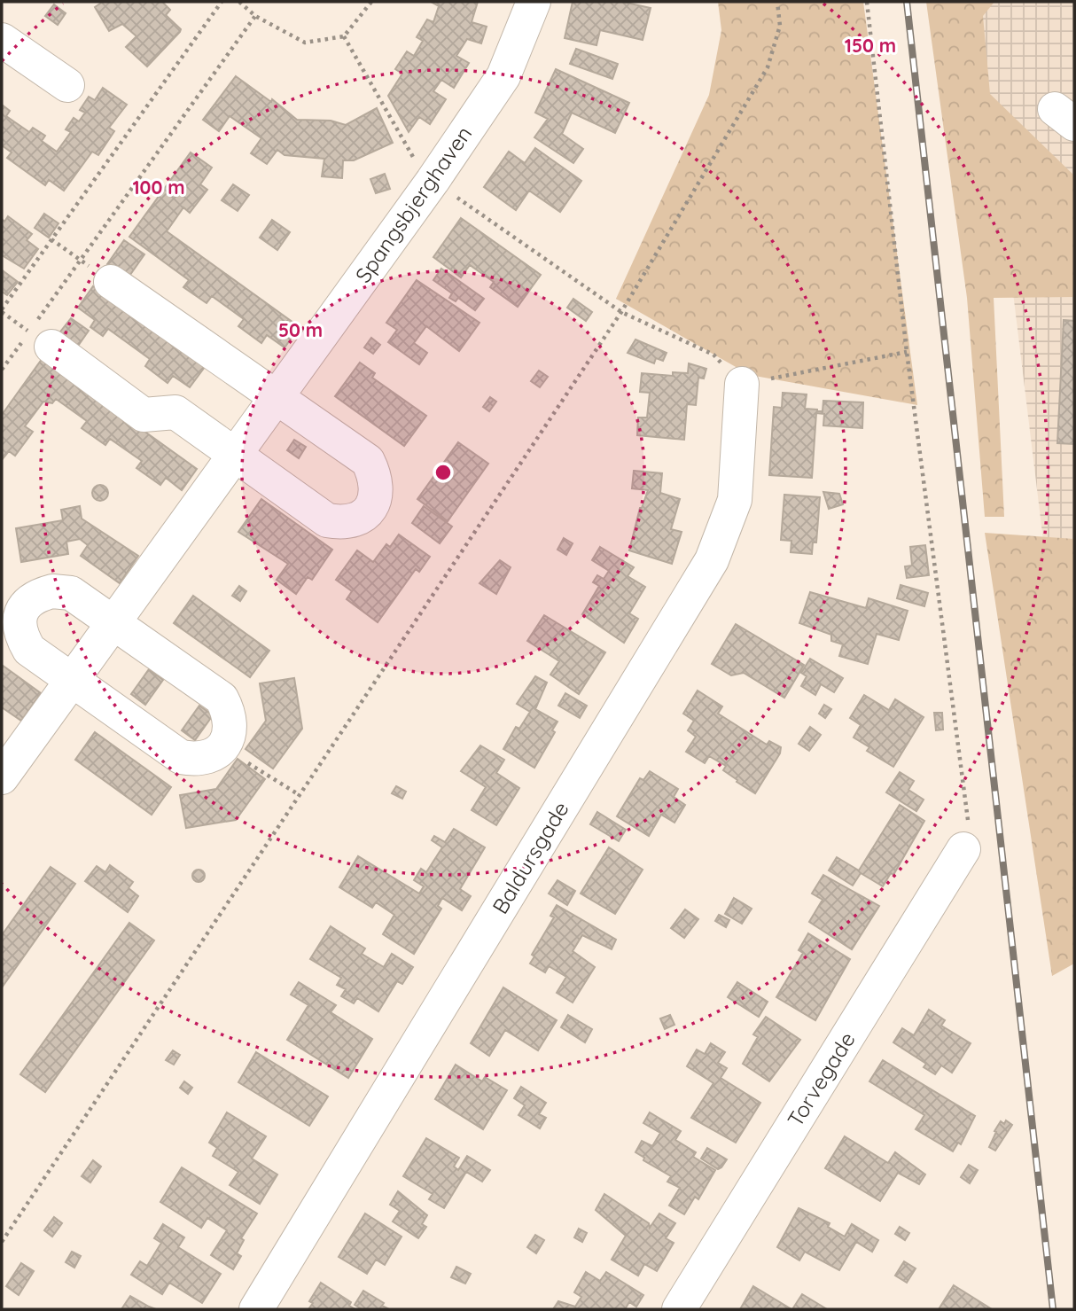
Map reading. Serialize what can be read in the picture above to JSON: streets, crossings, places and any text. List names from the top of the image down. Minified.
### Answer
{"streets":{"street":["Spangsbjerghaven","Baldursgade","Torvegade"]},"rings":["150 m","100 m","50 m"]}
